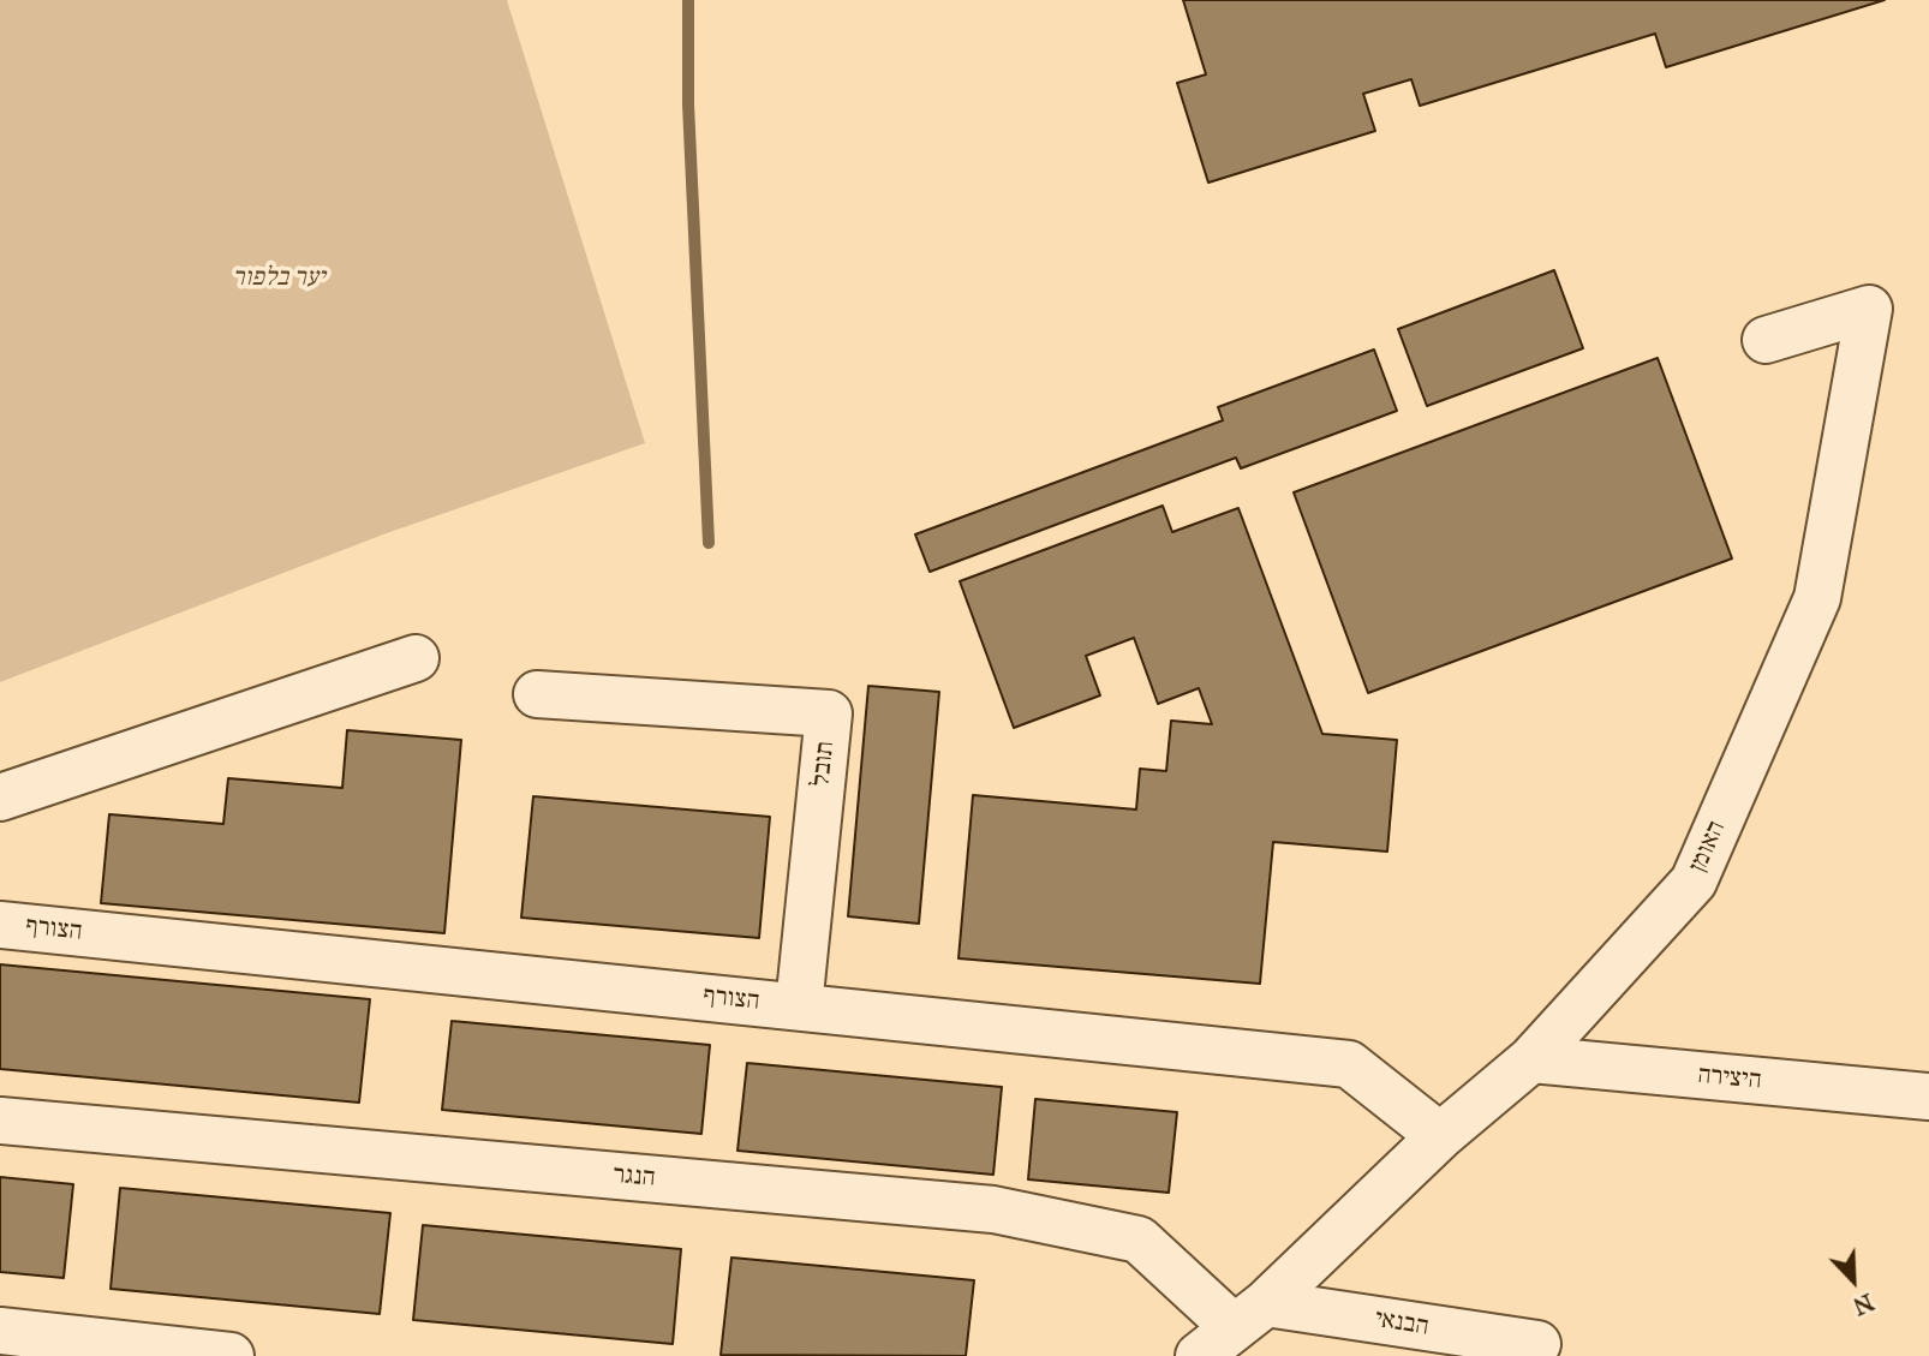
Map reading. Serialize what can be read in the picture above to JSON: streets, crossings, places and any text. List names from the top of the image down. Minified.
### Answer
{"streets":{"street":["תובל","האומן","הצורף","היצירה","הנגר","הבנאי"]},"crossings":[["תובל","הצורף"],["האומן","הצורף"],["האומן","היצירה"],["האומן","הנגר"],["האומן","הבנאי"],["הנגר","הבנאי"]],"parks":["יער בלפור"],"north":"bottom right"}
